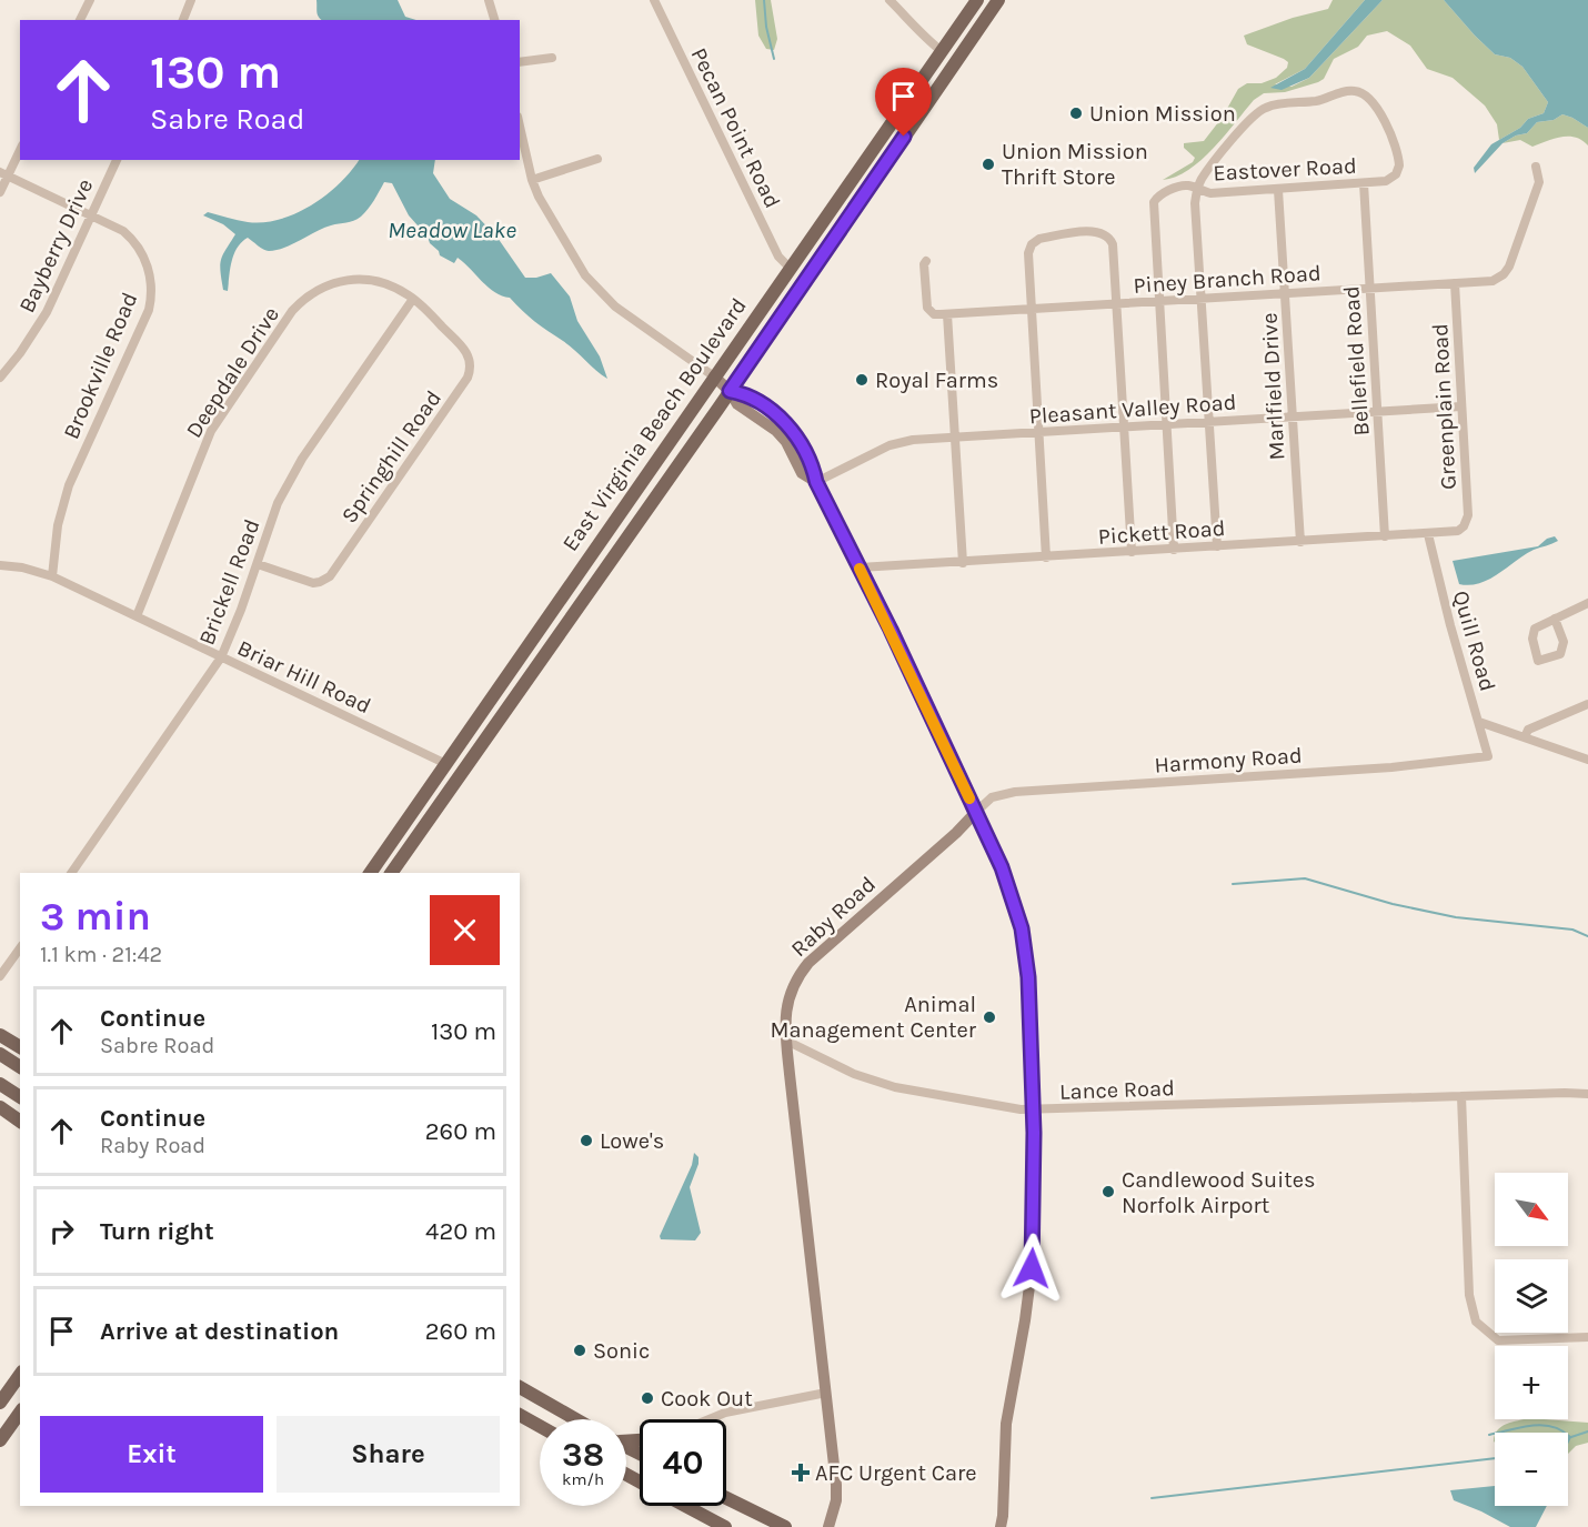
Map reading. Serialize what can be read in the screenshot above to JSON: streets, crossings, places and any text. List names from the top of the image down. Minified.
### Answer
{"streets":{"main road":["East Virginia Beach Boulevard"],"street":["Pecan Point Road","Eastover Road","Bayberry Drive","Piney Branch Road","Bellefield Road","Brookville Road","Deepdale Drive","Marlfield Drive","Greenplain Road","Pleasant Valley Road","Springhill Road","Pickett Road","Brickell Road","Quill Road","Briar Hill Road","Harmony Road","Raby Road","Lance Road"]},"crossings":[["Pecan Point Road","East Virginia Beach Boulevard"],["Eastover Road","Piney Branch Road"],["Eastover Road","Bellefield Road"],["Eastover Road","Marlfield Drive"],["Bayberry Drive","Brookville Road"],["Piney Branch Road","Bellefield Road"],["Piney Branch Road","Marlfield Drive"],["Piney Branch Road","Greenplain Road"],["Bellefield Road","Pleasant Valley Road"],["Bellefield Road","Pickett Road"],["Brookville Road","Briar Hill Road"],["Deepdale Drive","Springhill Road"],["Deepdale Drive","Brickell Road"],["Deepdale Drive","Briar Hill Road"],["Marlfield Drive","Pleasant Valley Road"],["Marlfield Drive","Pickett Road"],["Greenplain Road","Pleasant Valley Road"],["Greenplain Road","Pickett Road"],["East Virginia Beach Boulevard","Briar Hill Road"],["Springhill Road","Brickell Road"],["Pickett Road","Quill Road"],["Brickell Road","Briar Hill Road"],["Quill Road","Harmony Road"],["Harmony Road","Raby Road"],["Raby Road","Lance Road"]],"water":["Meadow Lake"],"places":{"other":["Union Mission","Union Mission Thrift Store","Royal Farms","Animal Management Center","Lowe's","Candlewood Suites Norfolk Airport","Sonic","Cook Out"],"health":["AFC Urgent Care"]},"north":"bottom right","page":{"turn":["130 m","Sabre Road"],"heading":["3 min","1.1 km · 21:42"],"list":[{"name":"Continue","note":"Sabre Road","value":"130 m"},{"name":"Continue","note":"Raby Road","value":"260 m"},{"name":"Turn right","value":"420 m"},{"name":"Arrive at destination","value":"260 m"}],"map_buttons":["+","−"],"buttons":["Exit","Share"],"speed":"38 km/h","limit":"40"}}
